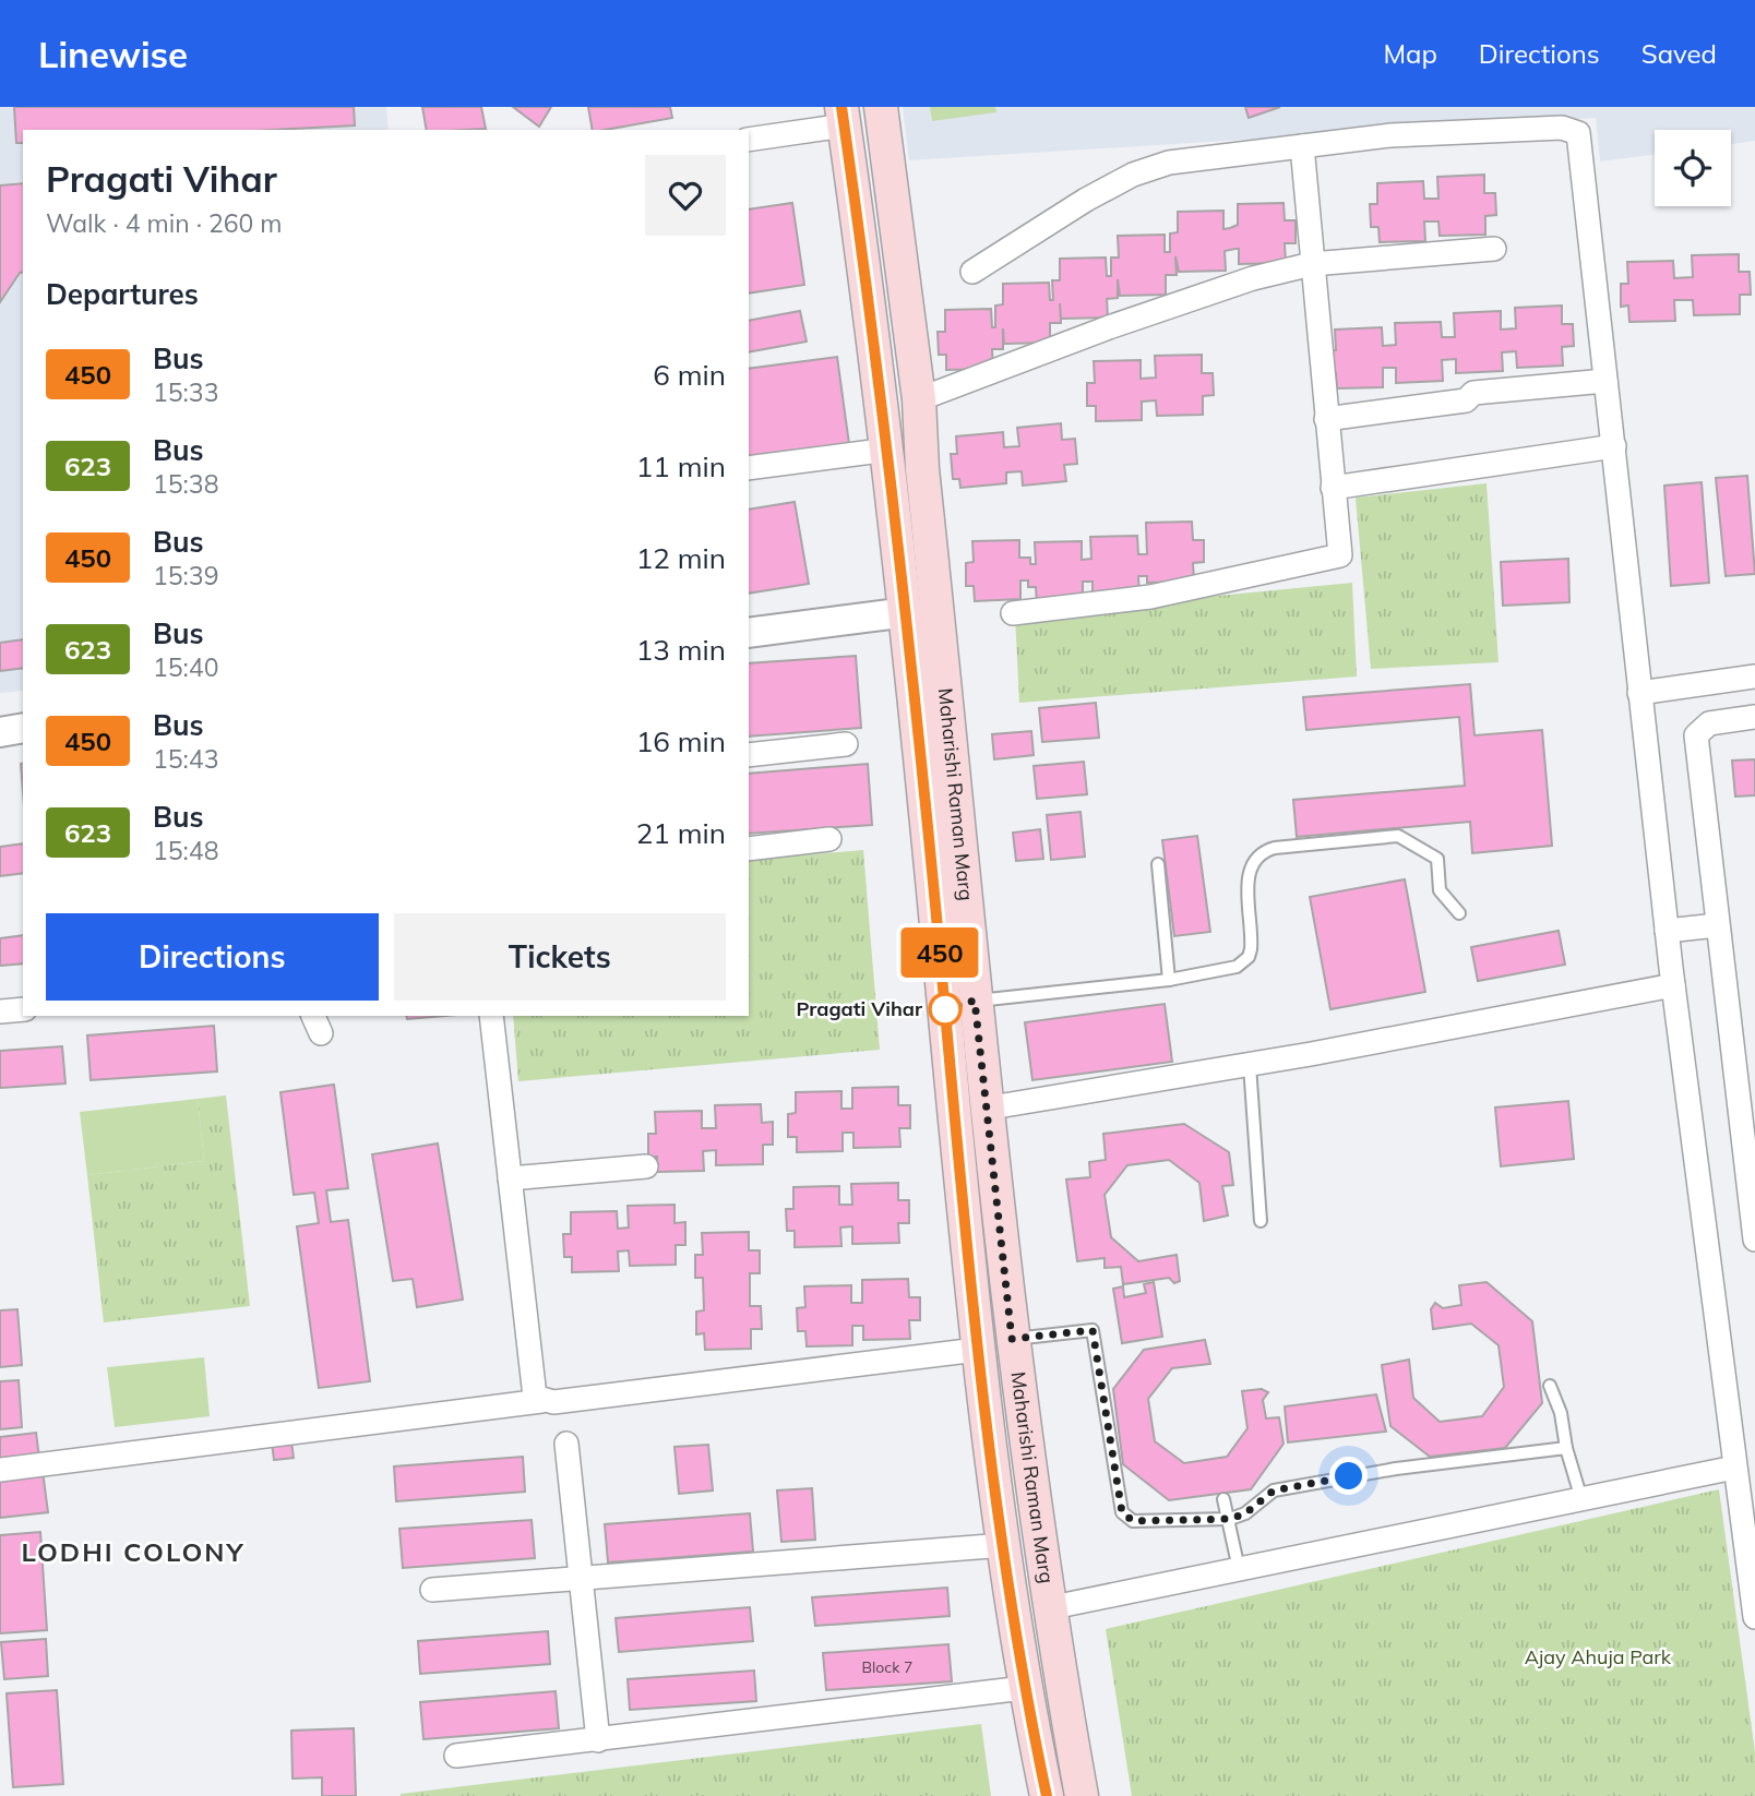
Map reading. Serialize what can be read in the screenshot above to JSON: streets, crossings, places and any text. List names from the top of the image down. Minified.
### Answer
{"streets":{"main road":["Maharishi Raman Marg"]},"districts":["LODHI COLONY"],"parks":["Ajay Ahuja Park"],"places":["Pragati Vihar"],"lines":["bus line 450"],"house_numbers":["Block 7"],"page":{"header":"Linewise","nav":["Map","Directions","Saved"],"on_map":"450","heading":[["Pragati Vihar","Walk · 4 min · 260 m"],"Departures"],"list":[{"mark":"450","name":"Bus","note":"15:33","value":"6 min"},{"mark":"623","name":"Bus","note":"15:38","value":"11 min"},{"mark":"450","name":"Bus","note":"15:39","value":"12 min"},{"mark":"623","name":"Bus","note":"15:40","value":"13 min"},{"mark":"450","name":"Bus","note":"15:43","value":"16 min"},{"mark":"623","name":"Bus","note":"15:48","value":"21 min"}],"buttons":["Directions","Tickets"]}}
